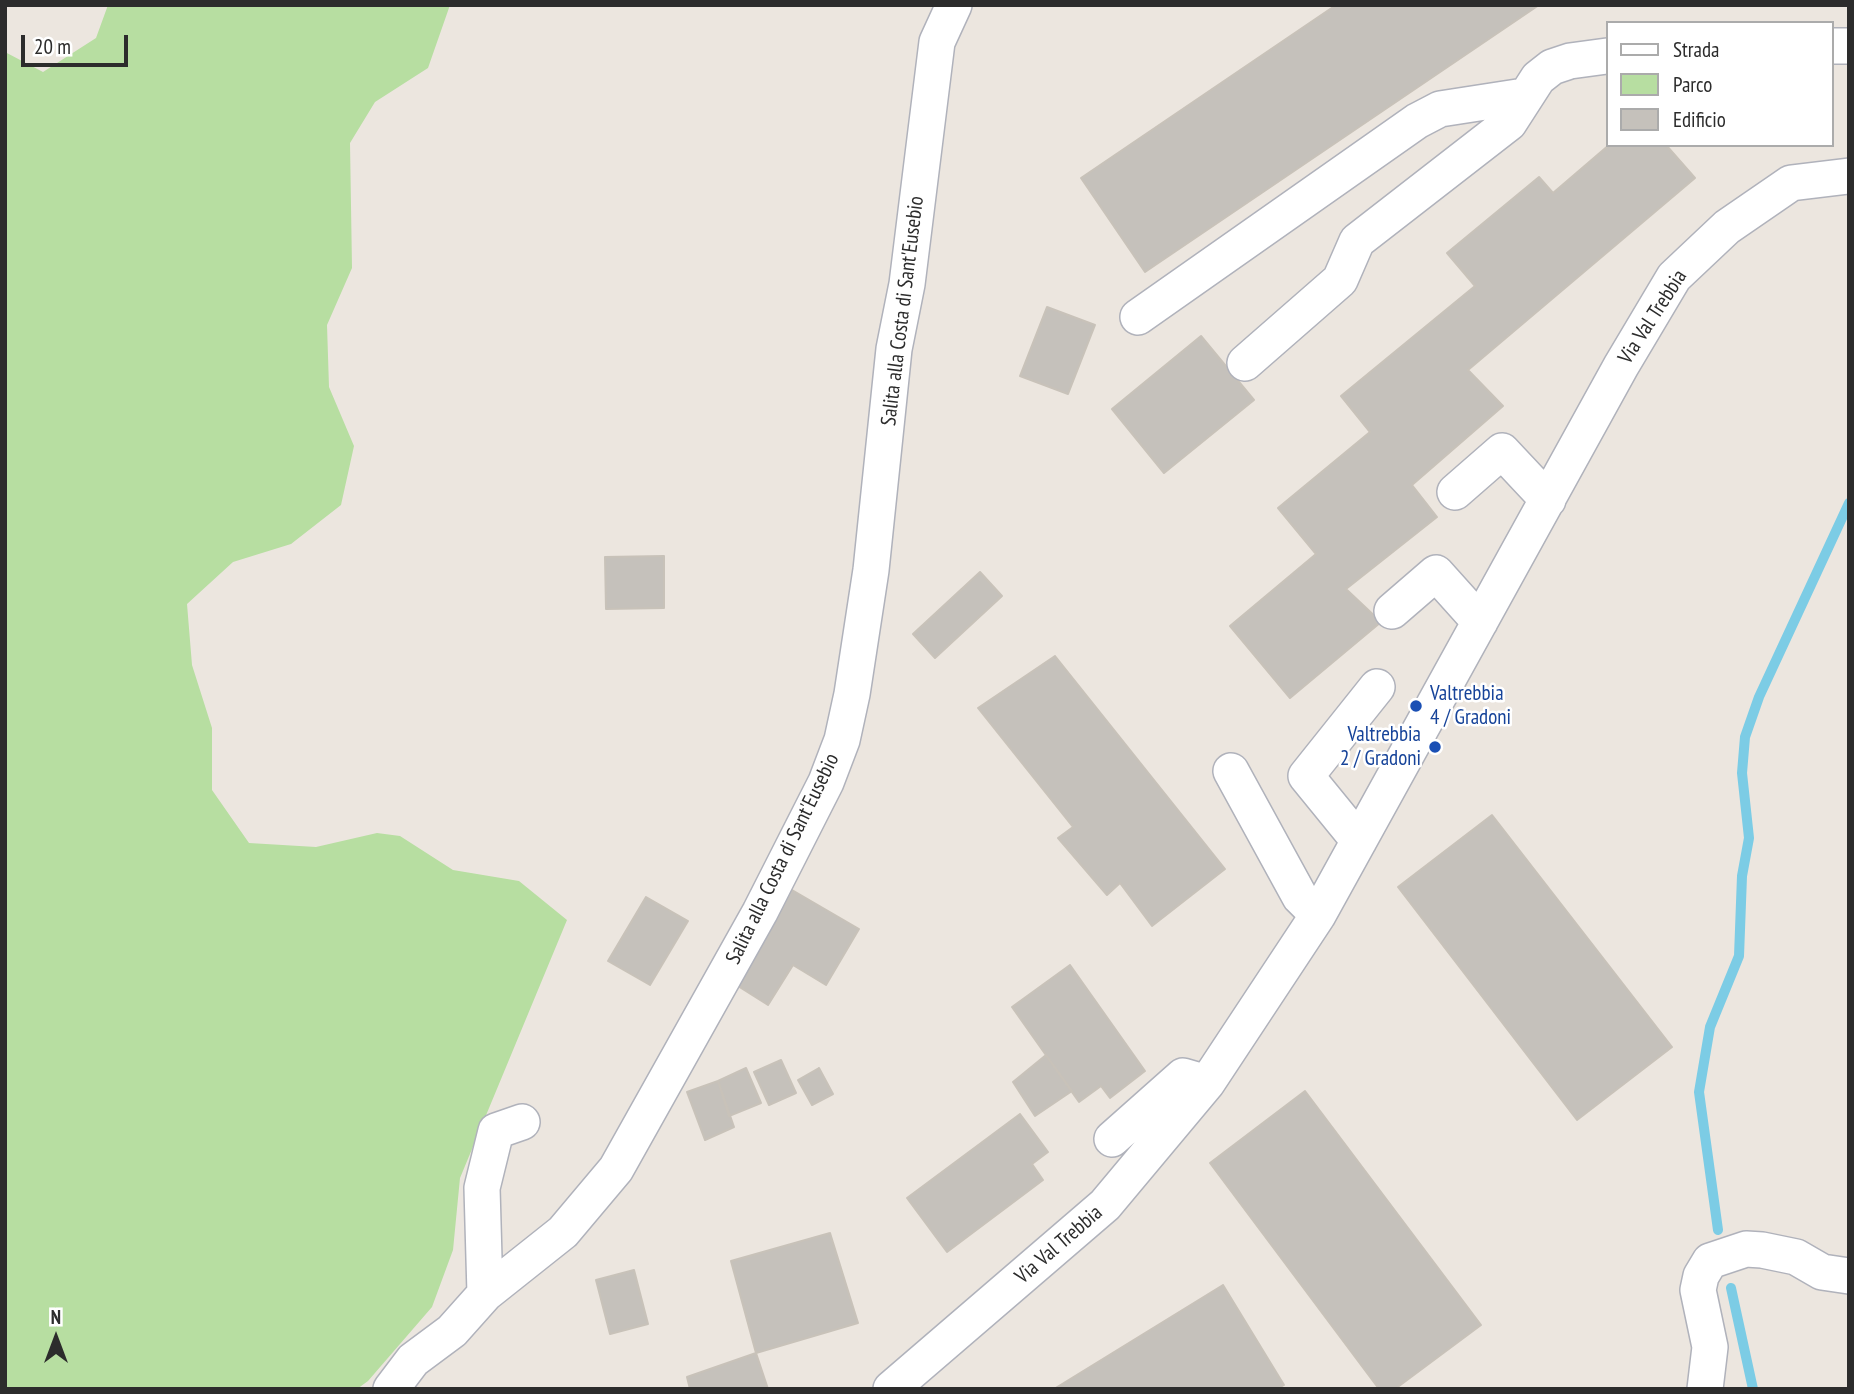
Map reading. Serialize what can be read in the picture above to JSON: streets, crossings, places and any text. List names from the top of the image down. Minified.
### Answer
{"streets":{"street":["Salita alla Costa di Sant'Eusebio","Via Val Trebbia"]},"places":["Valtrebbia 4 / Gradoni","Valtrebbia 2 / Gradoni"],"legend":["Strada","Parco","Edificio"],"scale_bar":"20 m","north":"top"}
